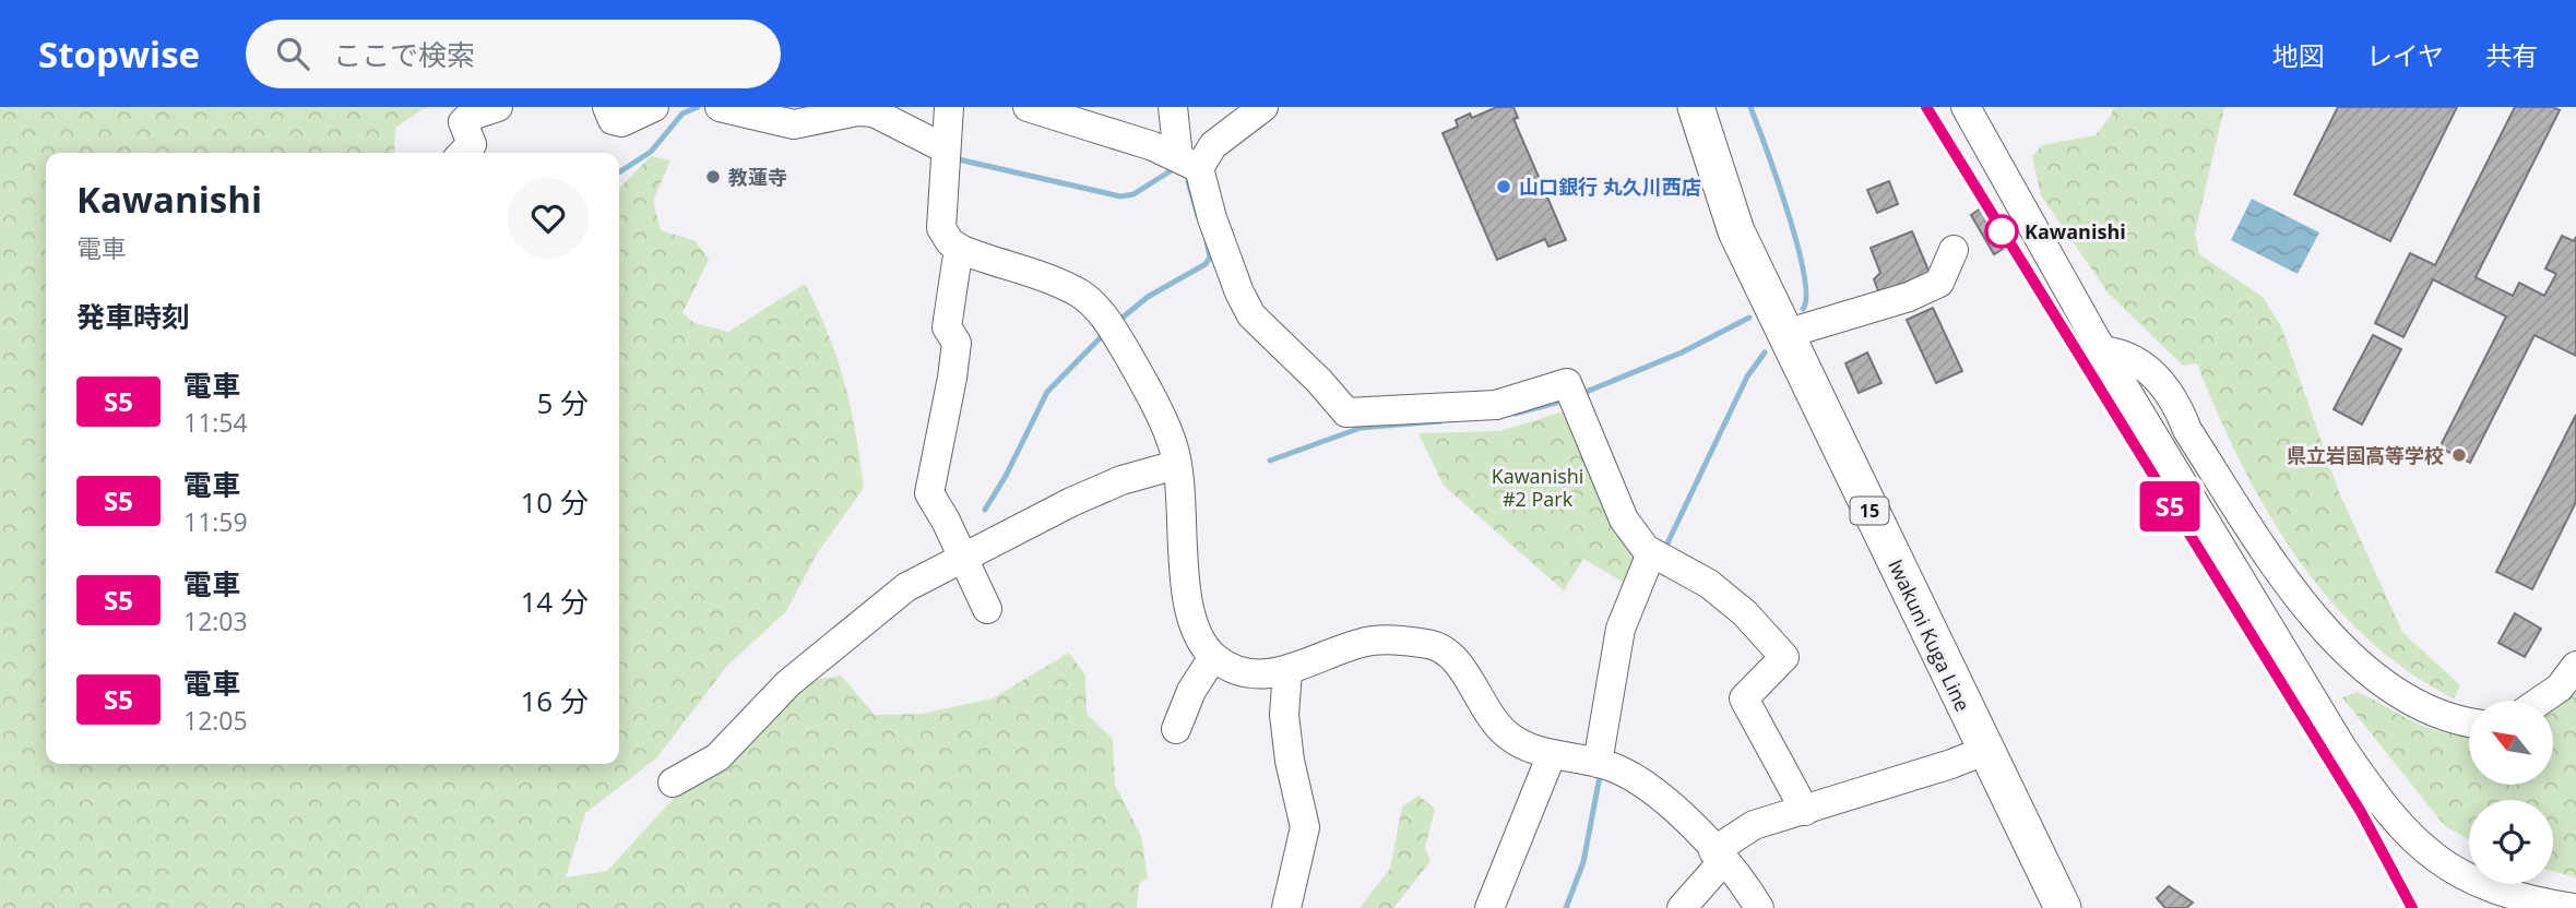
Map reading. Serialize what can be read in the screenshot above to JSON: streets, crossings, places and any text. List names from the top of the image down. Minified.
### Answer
{"streets":{"main road":["15","Iwakuni Kuga Line"]},"parks":["Kawanishi #2 Park"],"places":["教蓮寺","山口銀行 丸久川西店","Kawanishi","県立岩国高等学校"],"north":"top left","page":{"header":"Stopwise","search":"ここで検索","nav":["地図","レイヤ","共有"],"on_map":"S5","heading":[["Kawanishi","電車"],"発車時刻"],"list":[{"mark":"S5","name":"電車","note":"11:54","value":"5 分"},{"mark":"S5","name":"電車","note":"11:59","value":"10 分"},{"mark":"S5","name":"電車","note":"12:03","value":"14 分"},{"mark":"S5","name":"電車","note":"12:05","value":"16 分"}]}}
